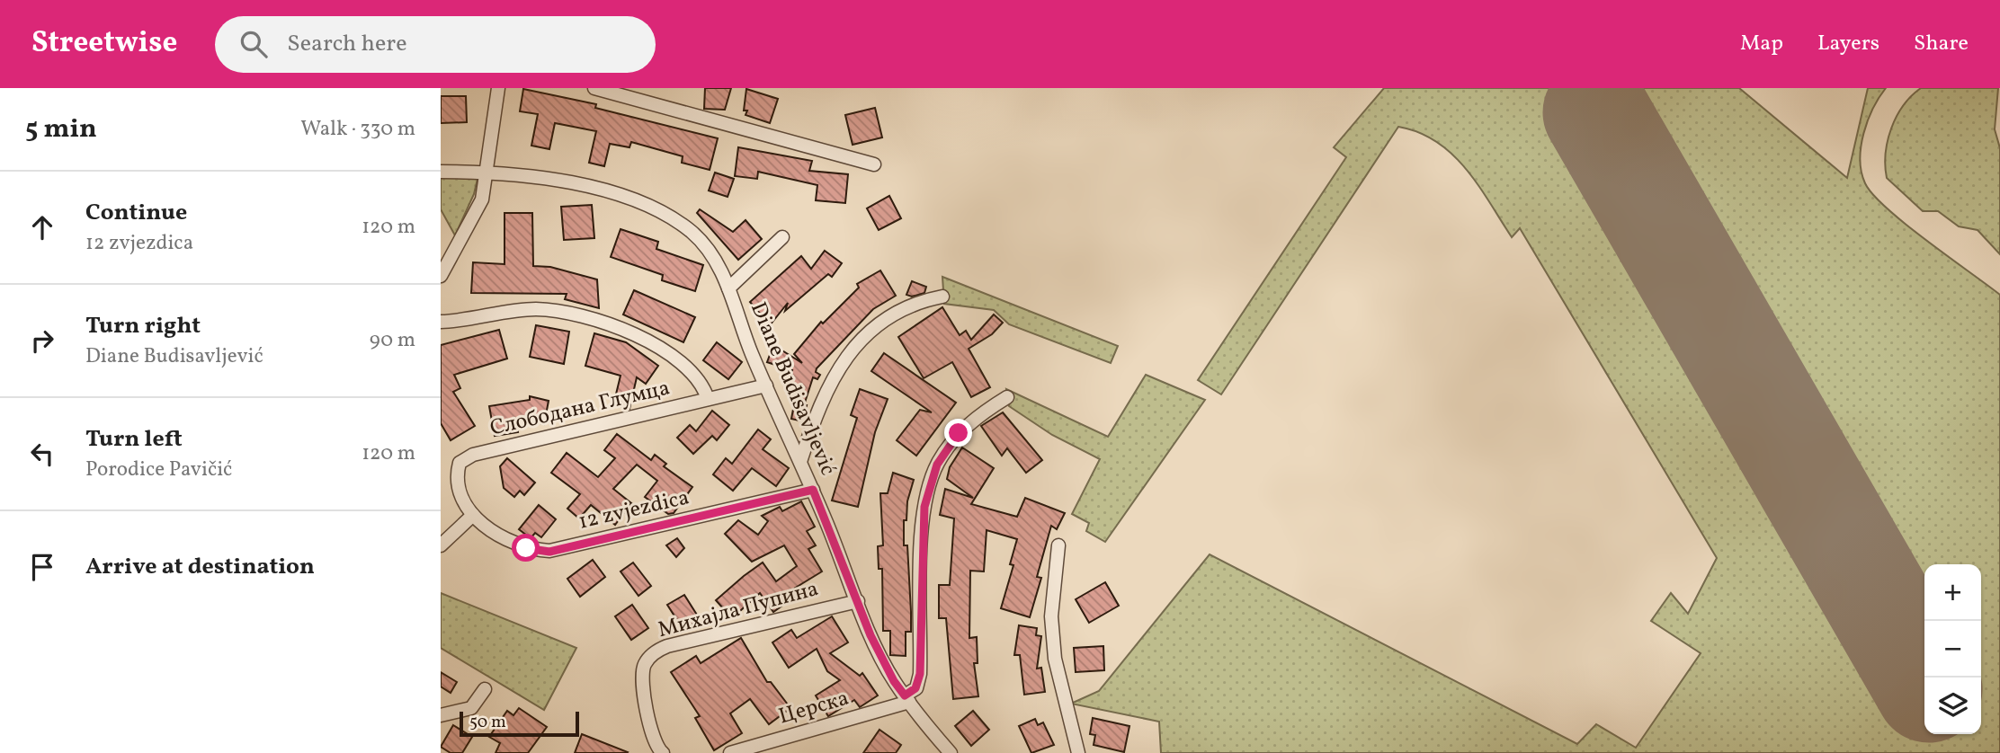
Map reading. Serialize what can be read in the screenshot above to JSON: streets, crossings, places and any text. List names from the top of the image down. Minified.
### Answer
{"streets":{"street":["Diane Budisavljević","Слободана Глумца","12 zvjezdica","Михајла Пупина","Церска"]},"crossings":[["Diane Budisavljević","Слободана Глумца"],["Diane Budisavljević","12 zvjezdica"],["Diane Budisavljević","Михајла Пупина"],["Diane Budisavljević","Церска"],["Слободана Глумца","12 zvjezdica"]],"scale_bar":"50 m","page":{"header":"Streetwise","search":"Search here","nav":["Map","Layers","Share"],"heading":["5 min","Walk · 330 m"],"list":[["Continue","12 zvjezdica","120 m"],["Turn right","Diane Budisavljević","90 m"],["Turn left","Porodice Pavičić","120 m"],"Arrive at destination"],"map_buttons":["+","−"],"scale":"50 m"}}
